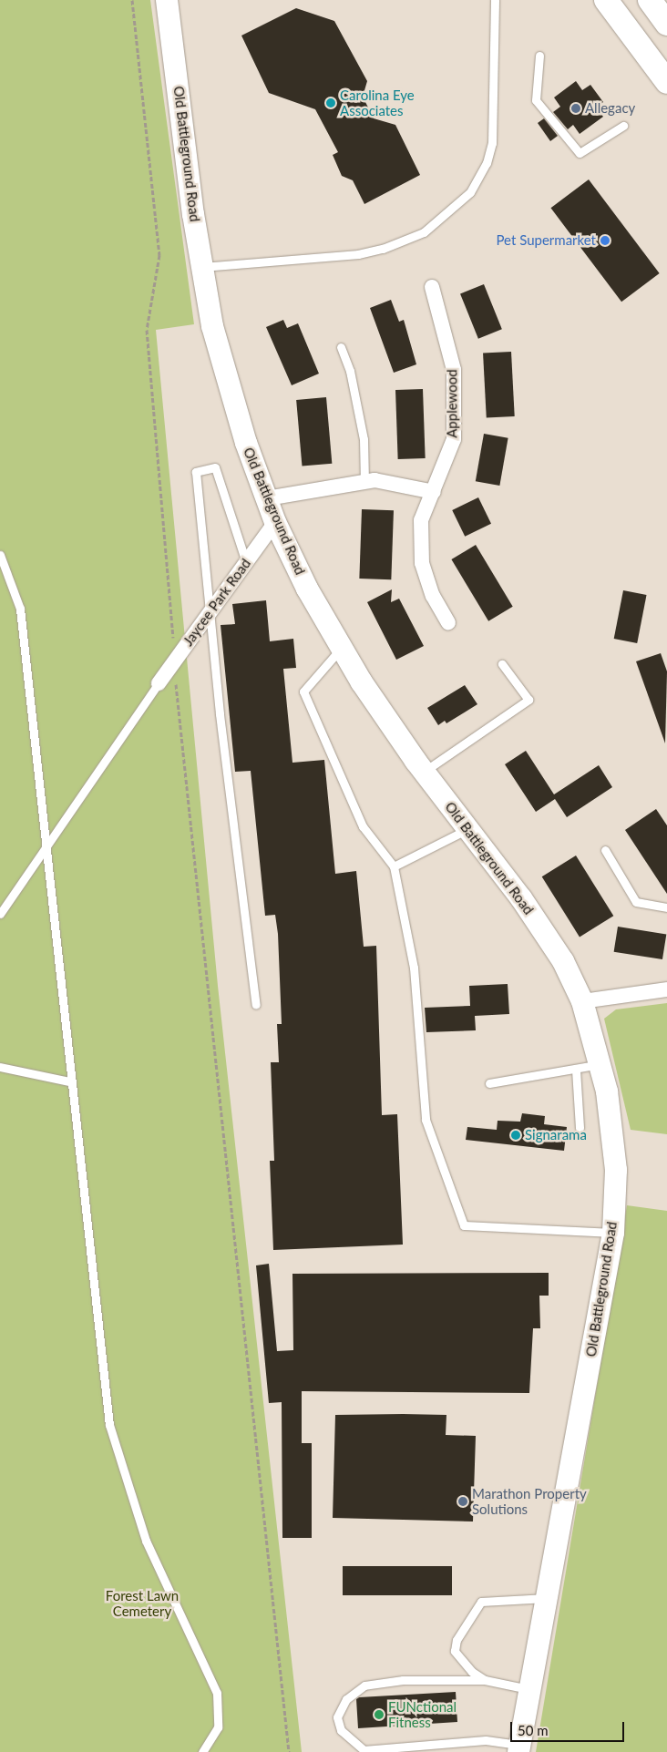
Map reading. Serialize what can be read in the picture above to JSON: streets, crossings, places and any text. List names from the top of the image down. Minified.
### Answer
{"streets":{"street":["Old Battleground Road","Applewood","Jaycee Park Road"]},"crossings":[["Old Battleground Road","Jaycee Park Road"]],"parks":["Forest Lawn Cemetery"],"places":["Carolina Eye Associates","Allegacy","Pet Supermarket","Signarama","Marathon Property Solutions","FUNctional Fitness"],"scale_bar":"50 m"}
